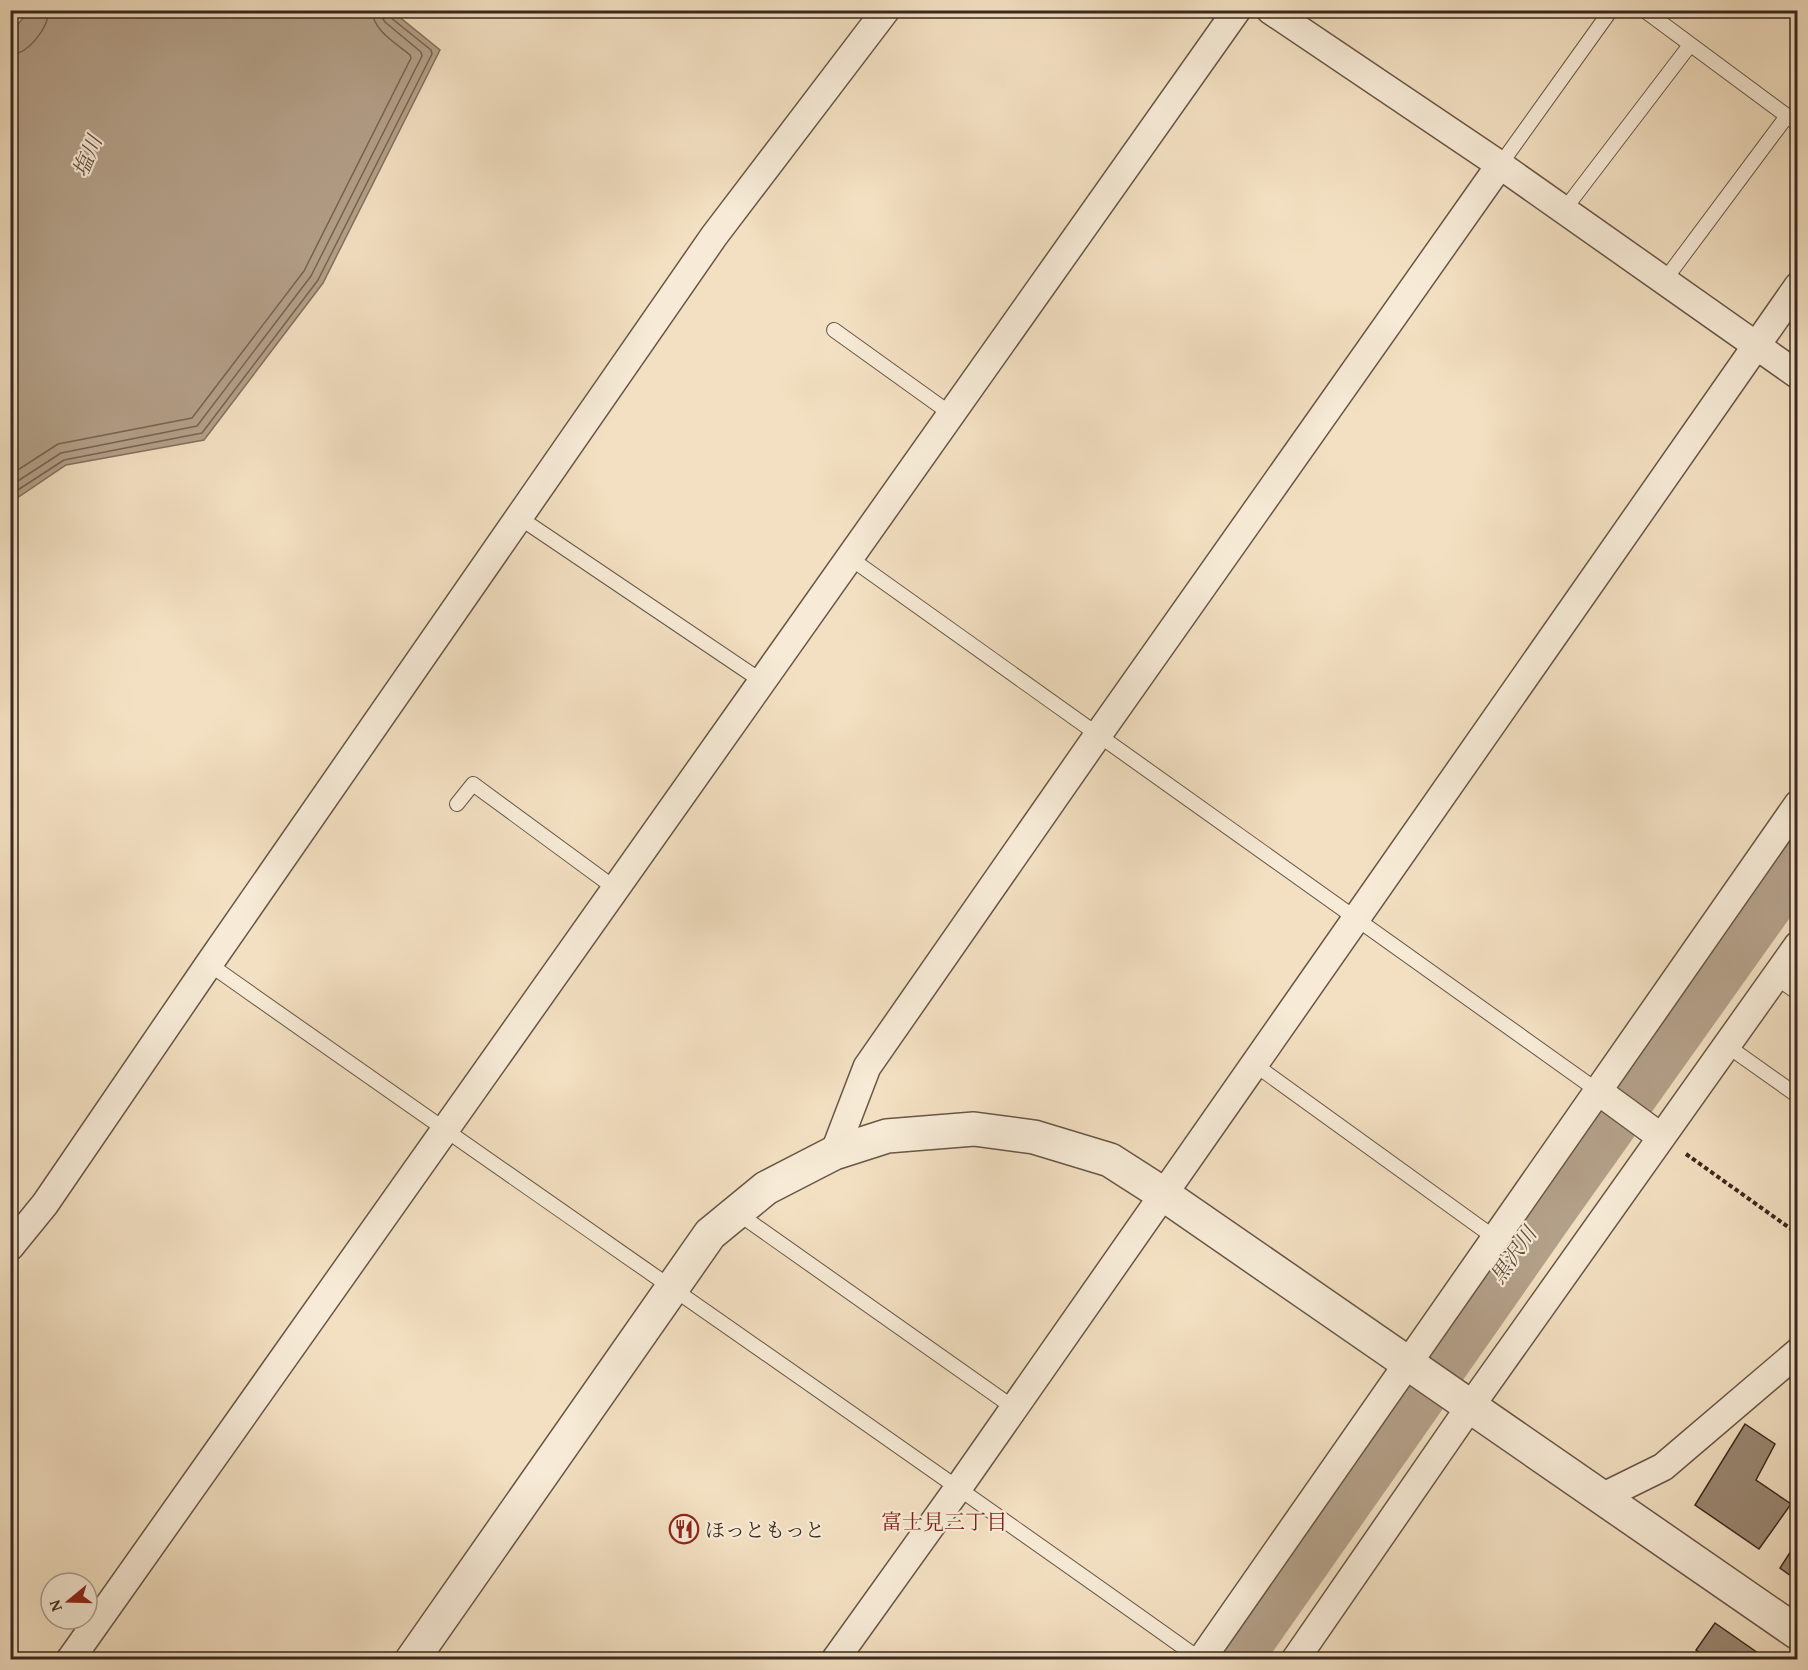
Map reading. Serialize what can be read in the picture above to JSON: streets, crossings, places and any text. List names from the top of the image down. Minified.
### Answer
{"districts":["富士見三丁目"],"water":["塩川","黒沢川"],"places":{"restaurant":["ほっともっと"]},"north":"left"}
